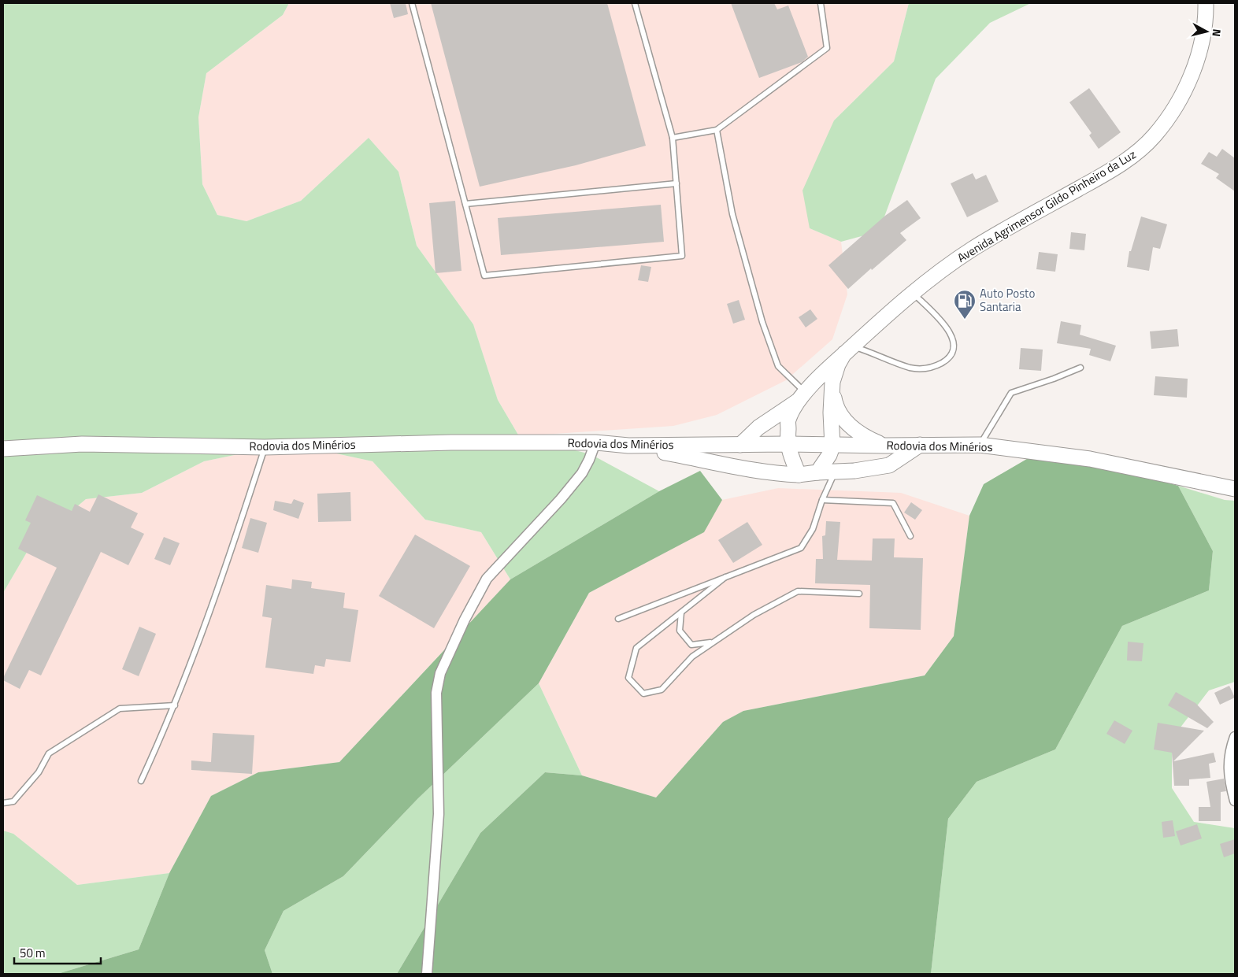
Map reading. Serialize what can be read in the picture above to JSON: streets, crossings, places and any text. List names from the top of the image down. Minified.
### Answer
{"streets":{"main road":["Avenida Agrimensor Gildo Pinheiro da Luz","Rodovia dos Minérios"]},"crossings":[["Avenida Agrimensor Gildo Pinheiro da Luz","Rodovia dos Minérios"]],"places":{"fuel station":["Auto Posto Santaria"]},"scale_bar":"50 m","north":"right"}
